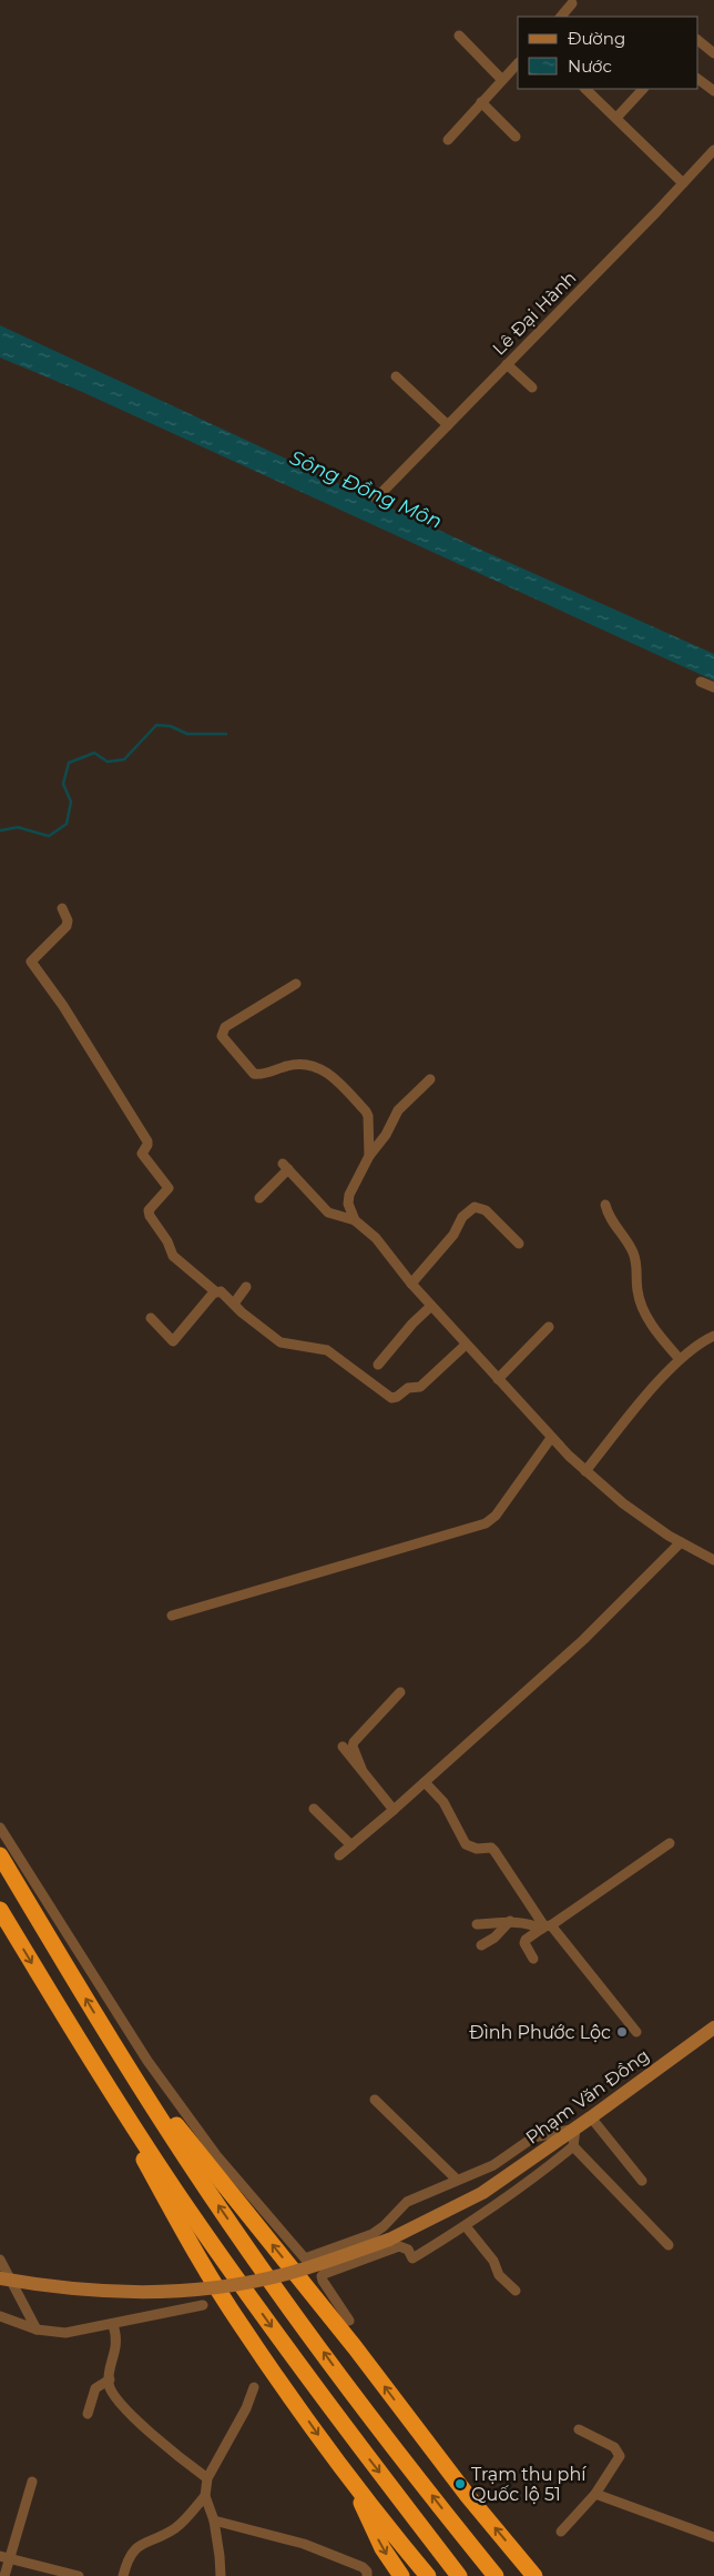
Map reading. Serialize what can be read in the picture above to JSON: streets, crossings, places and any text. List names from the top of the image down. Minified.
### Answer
{"streets":{"main road":["Phạm Văn Đồng"],"street":["Lê Đại Hành"]},"water":["Sông Đồng Môn"],"places":["Đình Phước Lộc","Trạm thu phí Quốc lộ 51"],"legend":["Đường","Nước"]}
